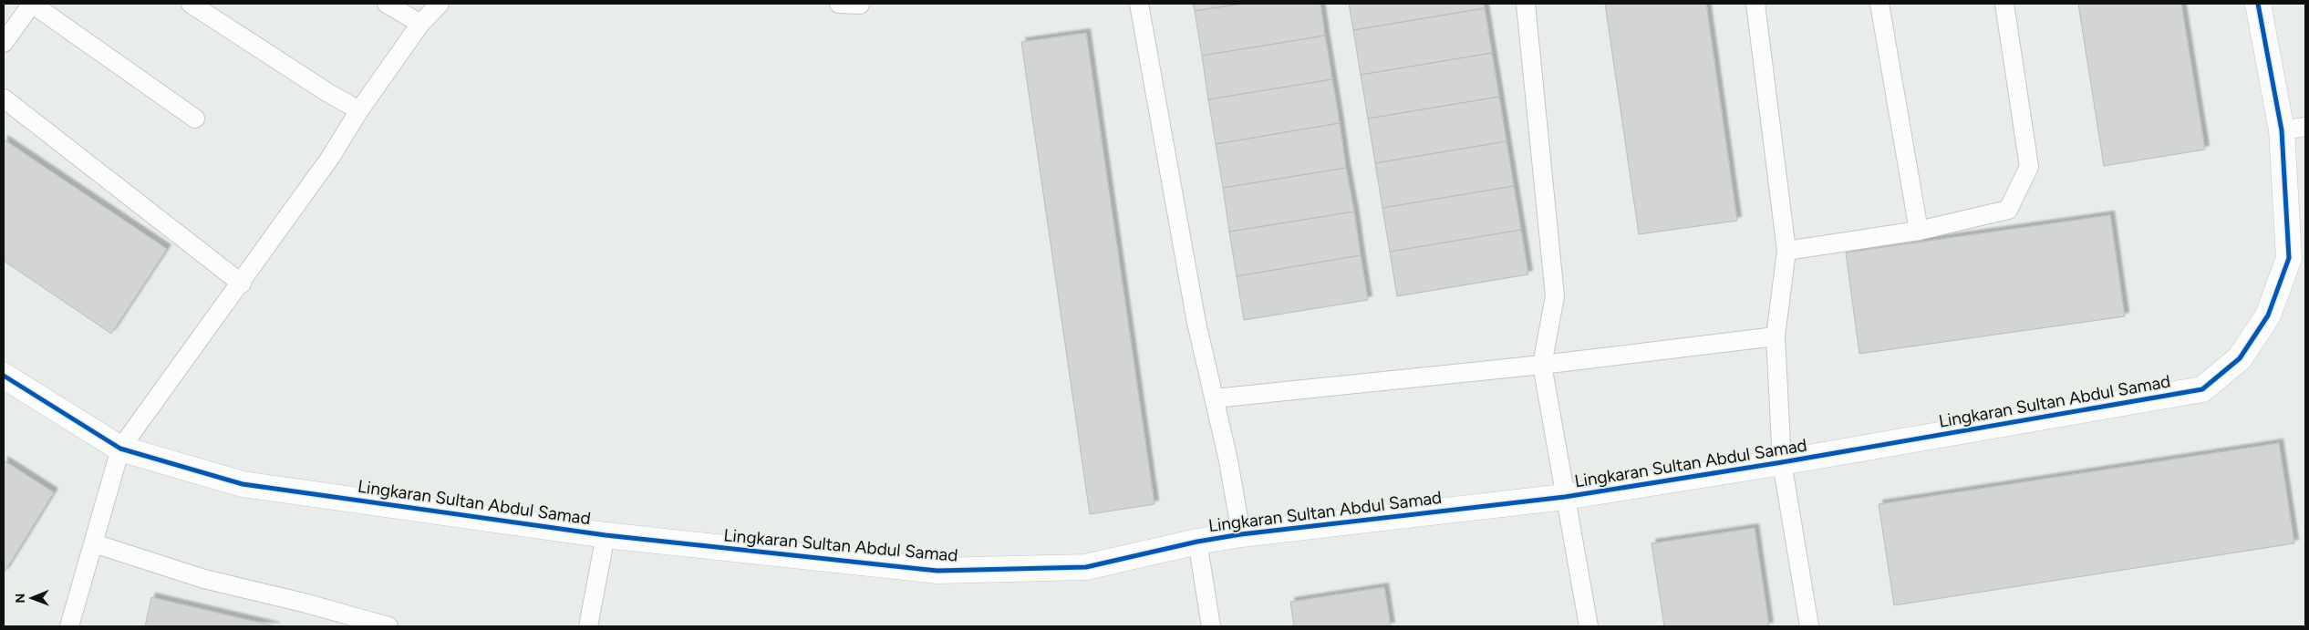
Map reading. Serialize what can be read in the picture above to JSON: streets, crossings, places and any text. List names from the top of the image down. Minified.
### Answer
{"streets":{"street":["Lingkaran Sultan Abdul Samad"]},"north":"left"}
